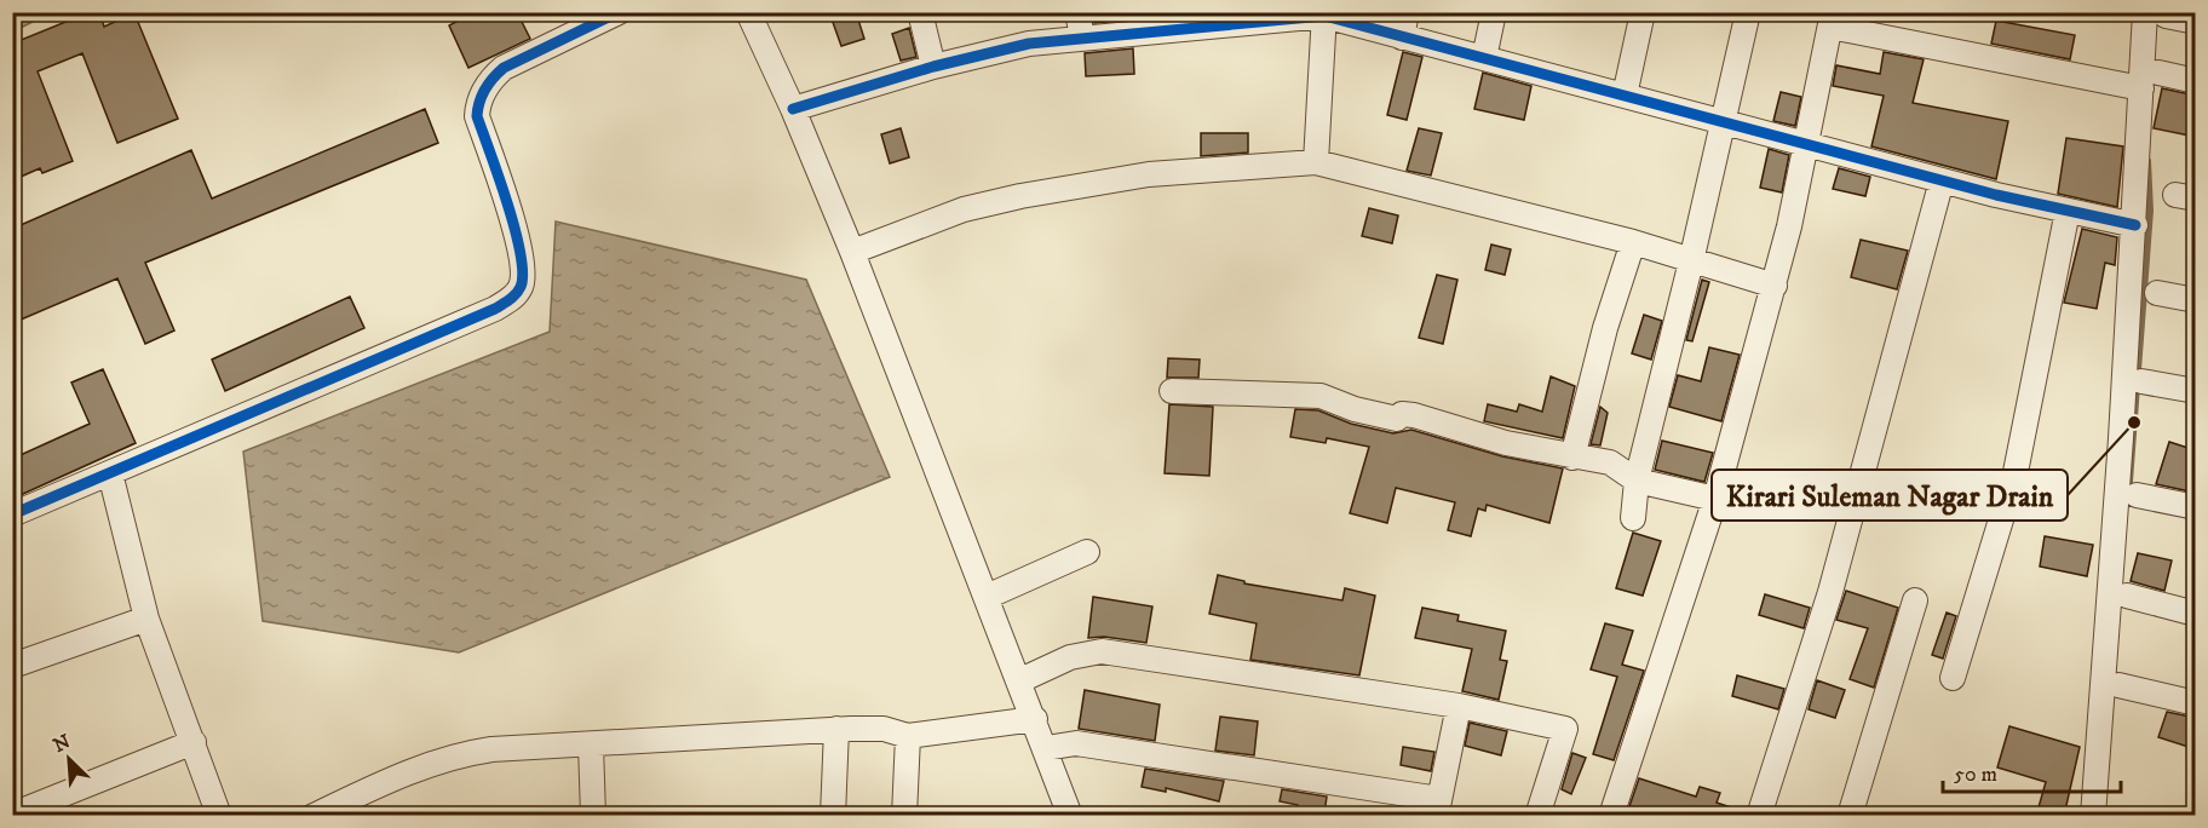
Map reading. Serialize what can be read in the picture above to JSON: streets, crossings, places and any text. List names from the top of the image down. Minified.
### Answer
{"places":["Kirari Suleman Nagar Drain"],"scale_bar":"50 m","north":"top left"}
